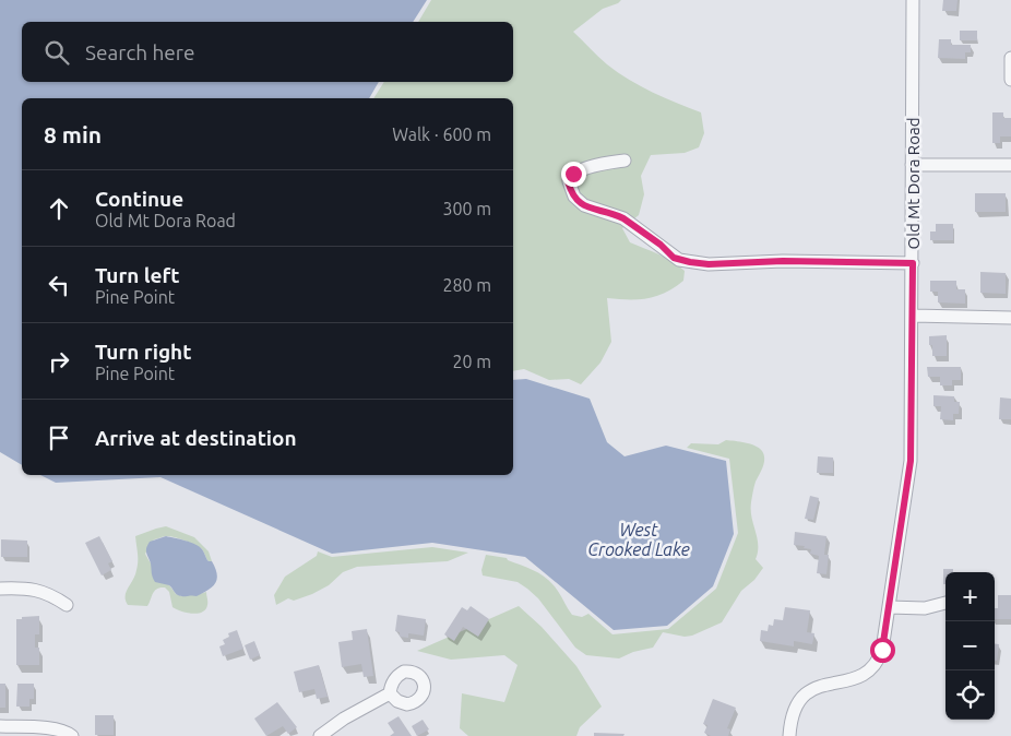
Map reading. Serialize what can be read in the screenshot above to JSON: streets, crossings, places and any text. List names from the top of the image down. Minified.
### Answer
{"streets":{"street":["Old Mt Dora Road"]},"water":["West Crooked Lake"],"page":{"search":"Search here","heading":["8 min","Walk · 600 m"],"list":[["Continue","Old Mt Dora Road","300 m"],["Turn left","Pine Point","280 m"],["Turn right","Pine Point","20 m"],"Arrive at destination"],"map_buttons":["+","−"]}}
